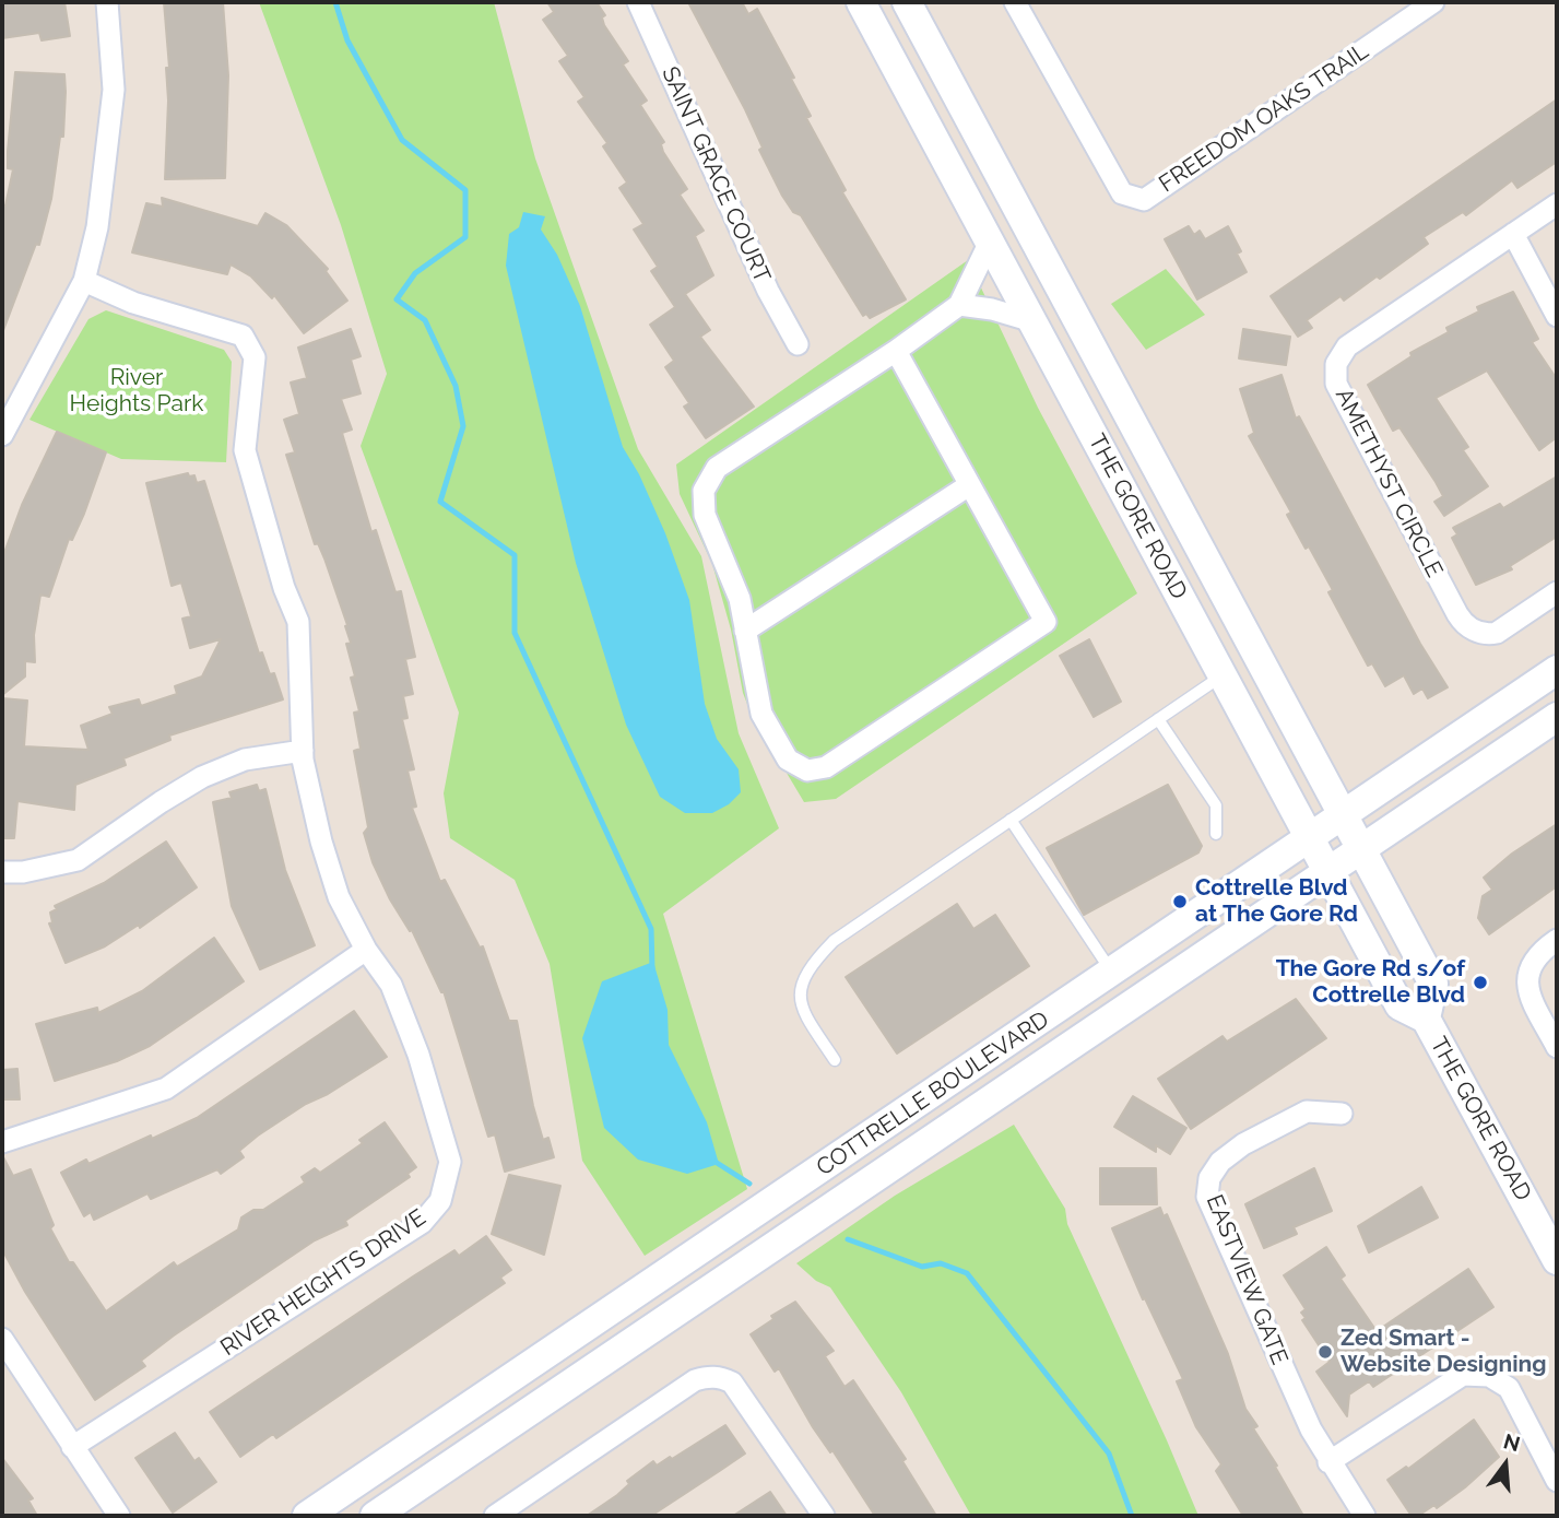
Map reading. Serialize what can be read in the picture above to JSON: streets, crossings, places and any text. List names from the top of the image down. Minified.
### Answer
{"streets":{"main road":["THE GORE ROAD","COTTRELLE BOULEVARD"],"street":["FREEDOM OAKS TRAIL","SAINT GRACE COURT","AMETHYST CIRCLE","EASTVIEW GATE","RIVER HEIGHTS DRIVE"]},"crossings":[["THE GORE ROAD","COTTRELLE BOULEVARD"]],"parks":["River Heights Park"],"places":["Cottrelle Blvd at The Gore Rd","The Gore Rd s/of Cottrelle Blvd","Zed Smart - Website Designing"],"north":"top"}
